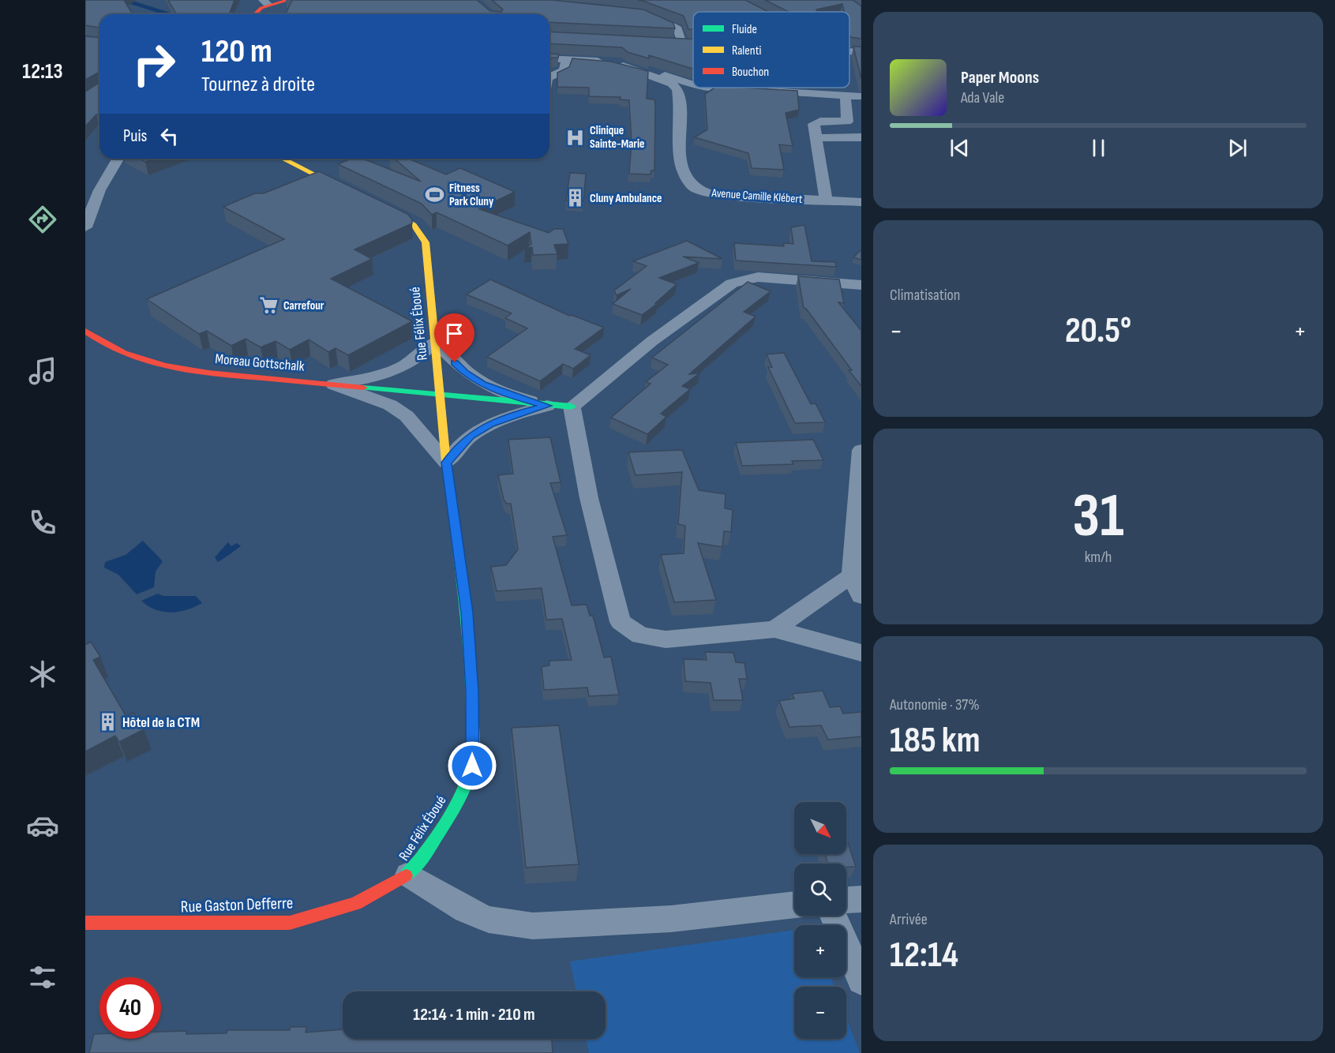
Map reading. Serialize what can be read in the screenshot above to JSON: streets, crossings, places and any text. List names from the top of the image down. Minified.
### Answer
{"streets":{"street":["Avenue Camille Klébert","Rue Félix Éboué","Moreau Gottschalk","Rue Gaston Defferre"]},"crossings":[["Rue Félix Éboué","Moreau Gottschalk"],["Rue Félix Éboué","Rue Gaston Defferre"]],"places":{"hospital":["Clinique Sainte-Marie"],"sports":["Fitness Park Cluny"],"building":["Cluny Ambulance","Hôtel de la CTM"],"supermarket":["Carrefour"]},"legend":["Fluide","Ralenti","Bouchon"],"north":"bottom right","page":{"tabs":"12:13","turn":["120 m","Tournez à droite"],"song":["Paper Moons","Ada Vale"],"then":"Puis","tile":["Climatisation",["31","km/h"],["Autonomie · 37%","185 km"],["Arrivée","12:14"]],"heat":["−","20.5°","+"],"map_buttons":["+","−"],"limit":"40","trip":"12:14 · 1 min · 210 m"}}
